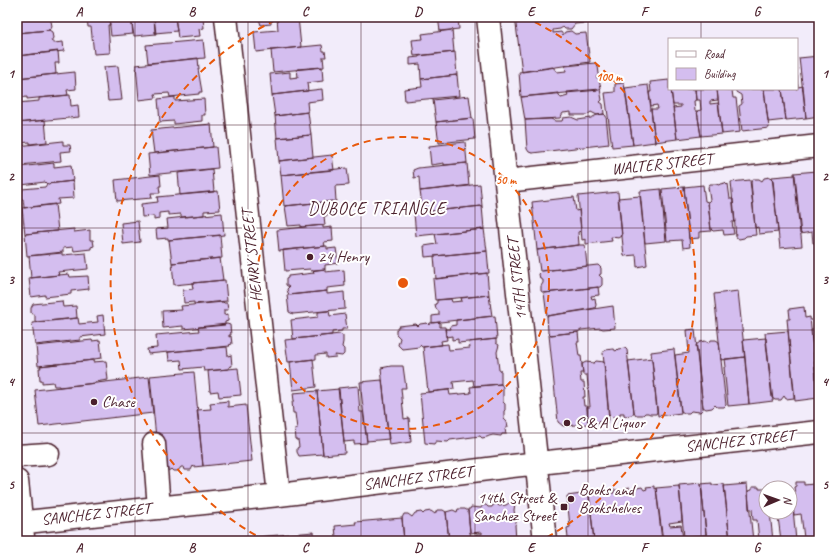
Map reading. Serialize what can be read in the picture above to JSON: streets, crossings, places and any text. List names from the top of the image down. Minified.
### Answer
{"streets":{"street":["WALTER STREET","HENRY STREET","14TH STREET","SANCHEZ STREET"]},"crossings":[["WALTER STREET","14TH STREET"],["HENRY STREET","SANCHEZ STREET"],["14TH STREET","SANCHEZ STREET"]],"districts":["DUBOCE TRIANGLE"],"places":{"other":["24 Henry","Chase","S & A Liquor","Books and Bookshelves"],"transit":["14th Street & Sanchez Street"]},"legend":["Road","Building"],"north":"right","grid":{"columns":["A","B","C","D","E","F","G"],"rows":["1","2","3","4","5"]},"rings":["100 m","50 m"]}
